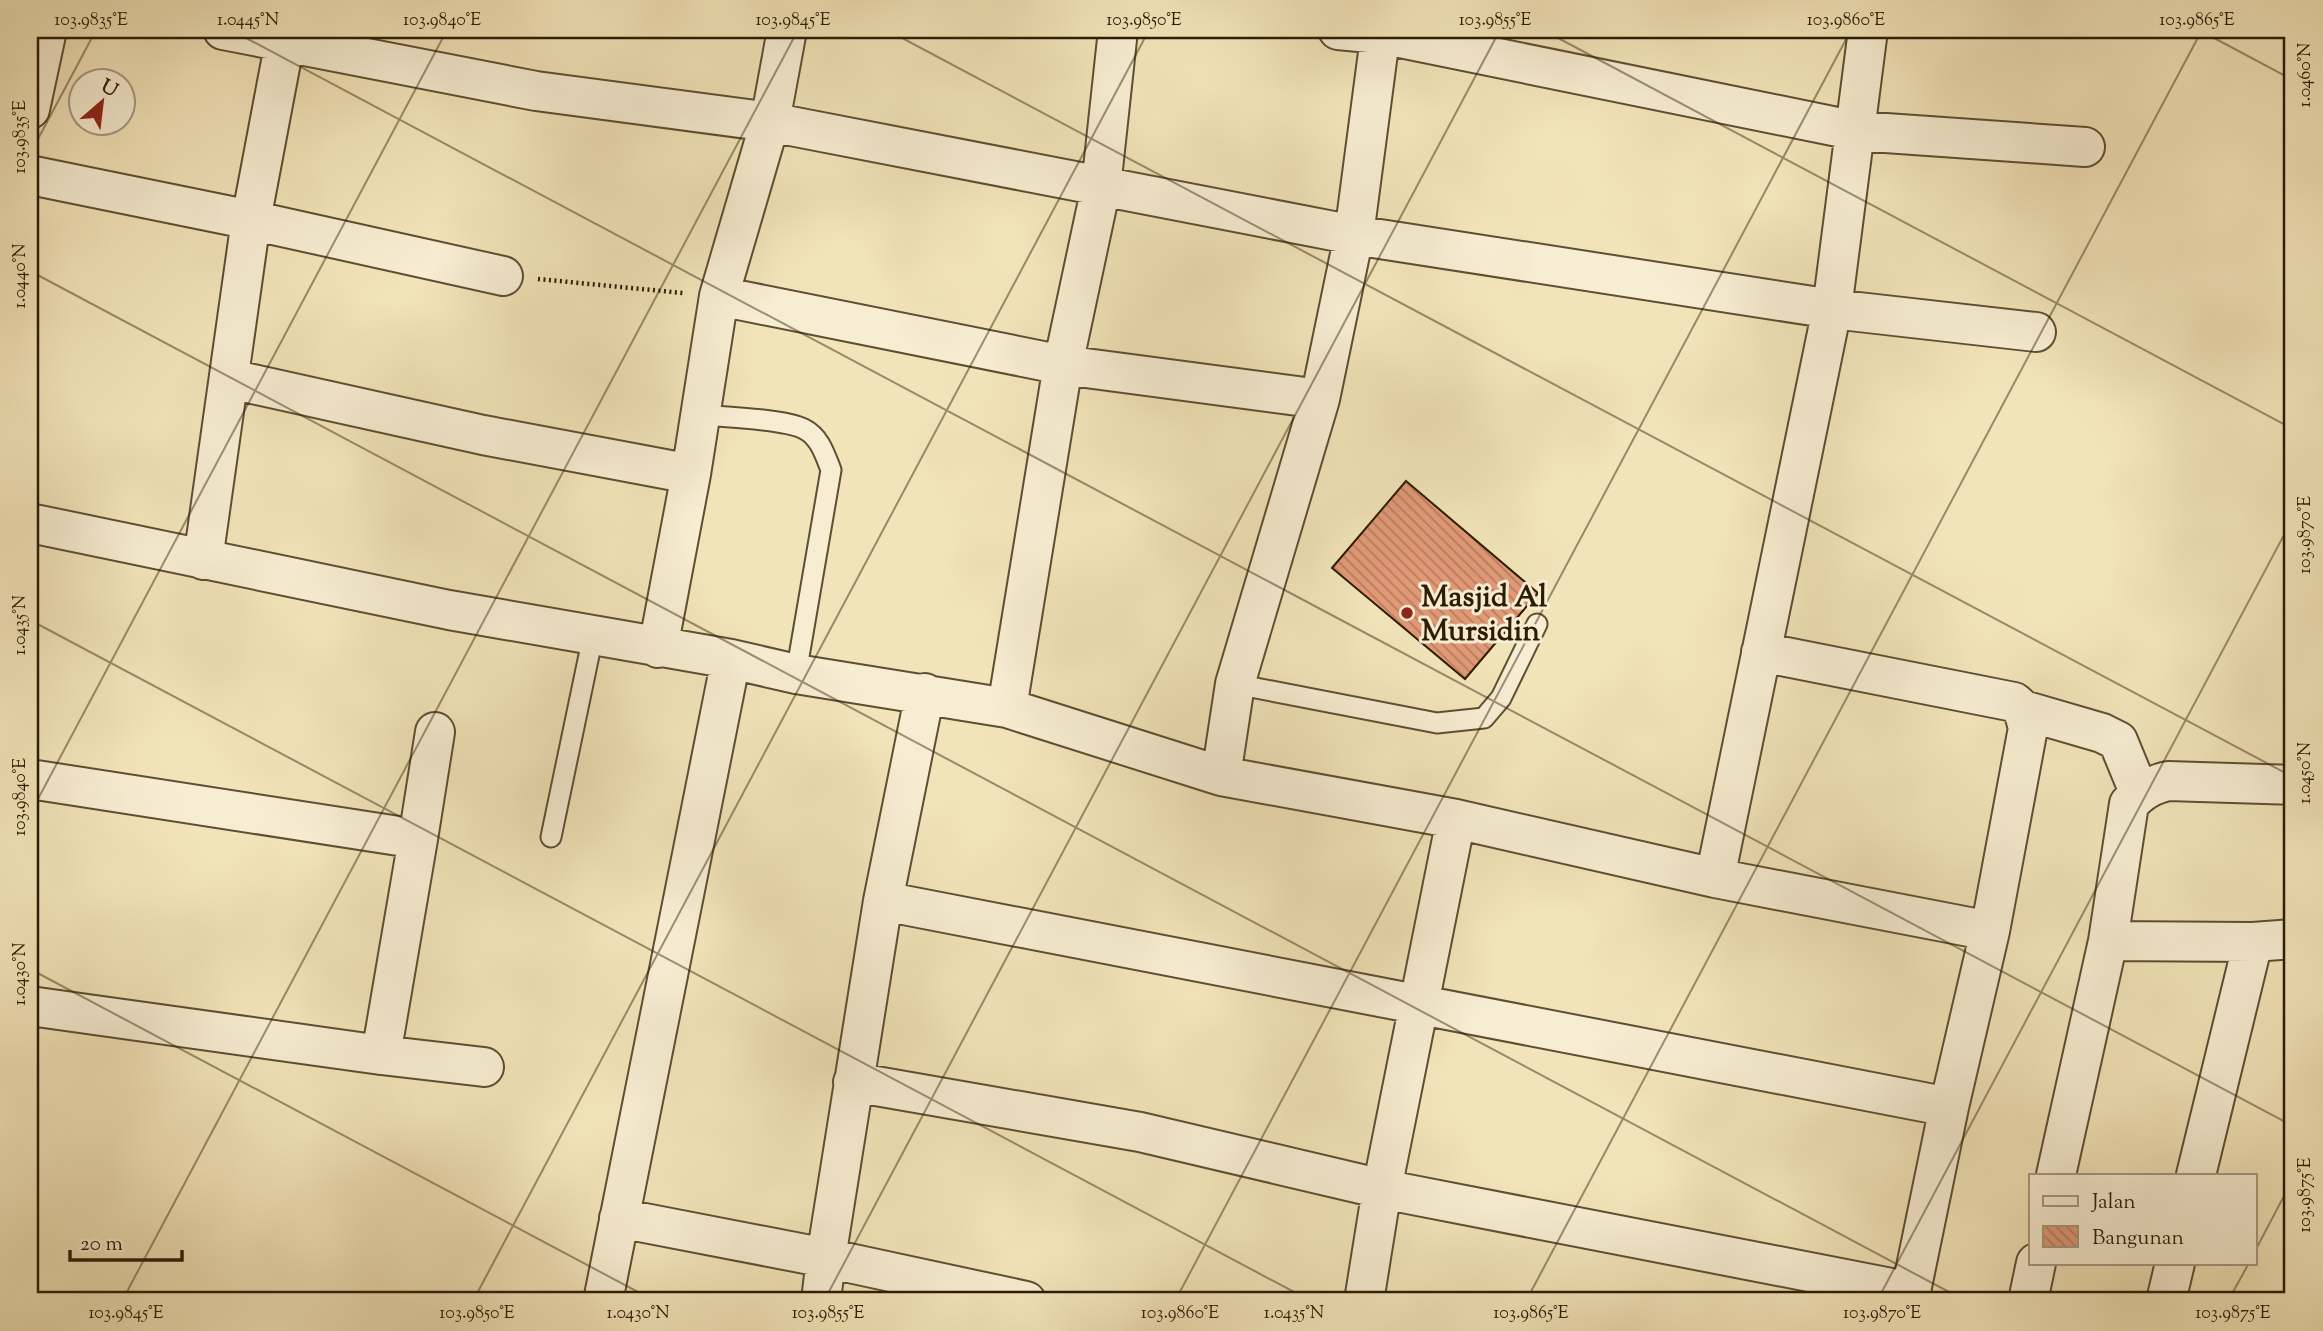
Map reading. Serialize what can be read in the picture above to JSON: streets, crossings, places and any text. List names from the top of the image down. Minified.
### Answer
{"places":["Masjid Al Mursidin"],"legend":["Jalan","Bangunan"],"scale_bar":"20 m","north":"top right","coordinates":["103.9835°E","1.0445°N","103.9840°E","103.9845°E","103.9850°E","103.9855°E","103.9860°E","103.9865°E","1.0460°N","1.0440°N","103.9870°E","1.0435°N","1.0450°N","1.0430°N","103.9875°E"]}
